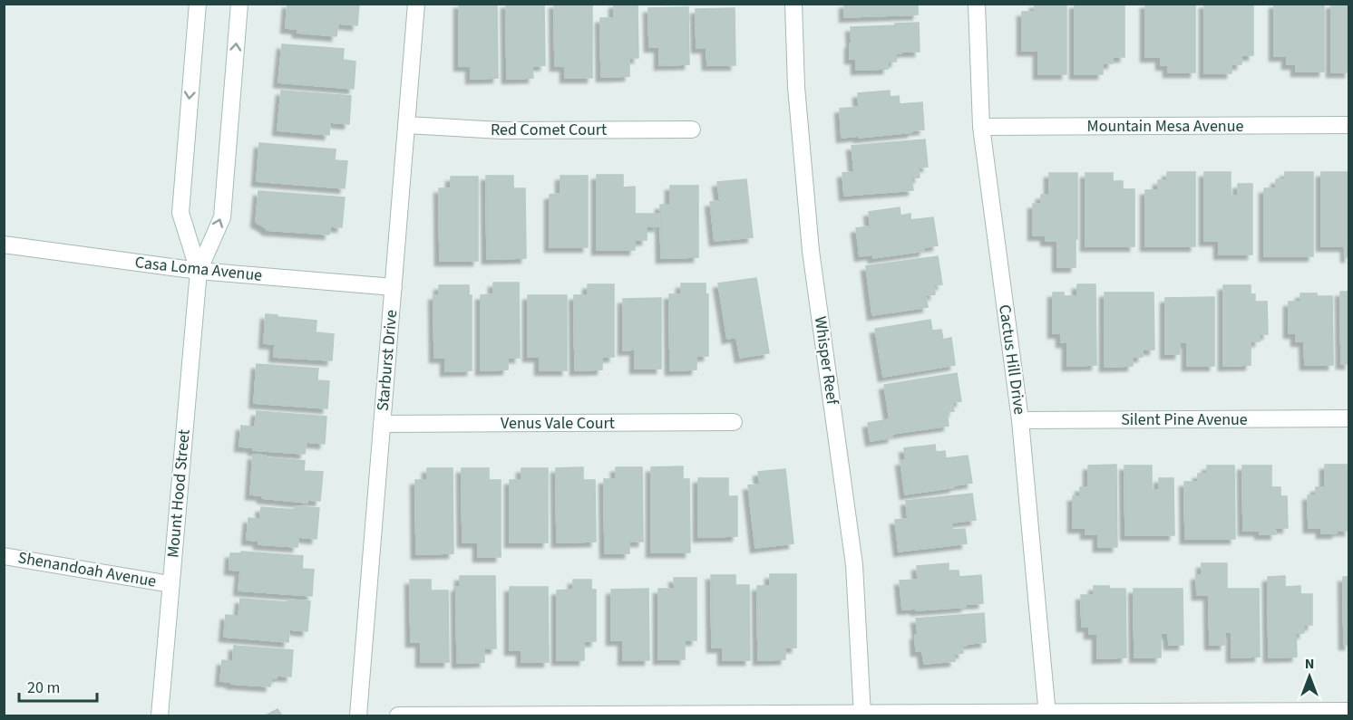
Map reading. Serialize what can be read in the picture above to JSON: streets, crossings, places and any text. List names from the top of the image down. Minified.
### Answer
{"streets":{"street":["Mountain Mesa Avenue","Red Comet Court","Casa Loma Avenue","Cactus Hill Drive","Starburst Drive","Whisper Reef","Silent Pine Avenue","Venus Vale Court","Mount Hood Street","Shenandoah Avenue"]},"crossings":[["Mountain Mesa Avenue","Cactus Hill Drive"],["Red Comet Court","Starburst Drive"],["Casa Loma Avenue","Starburst Drive"],["Casa Loma Avenue","Mount Hood Street"],["Cactus Hill Drive","Silent Pine Avenue"],["Starburst Drive","Venus Vale Court"],["Mount Hood Street","Shenandoah Avenue"]],"scale_bar":"20 m","north":"top"}
